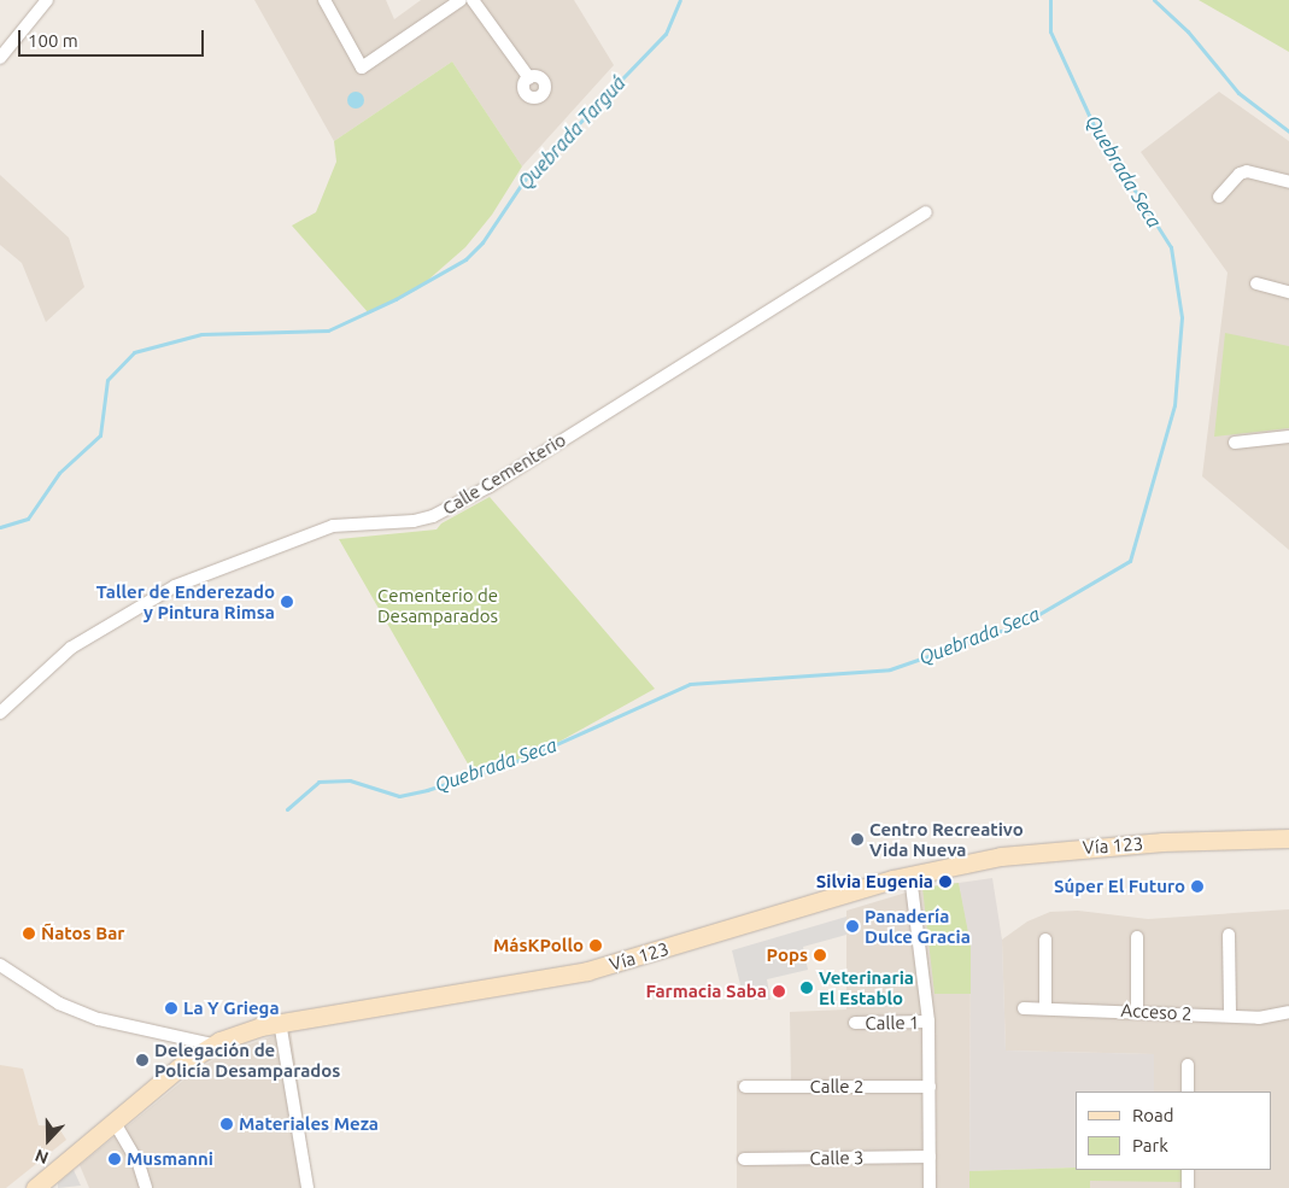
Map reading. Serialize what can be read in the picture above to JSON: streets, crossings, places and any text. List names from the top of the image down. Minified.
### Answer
{"streets":{"main road":["Vía 123"],"street":["Calle Cementerio","Acceso 2","Calle 1","Calle 2","Calle 3"]},"water":["Quebrada Targuá","Quebrada Seca"],"parks":["Cementerio de Desamparados"],"places":["Taller de Enderezado y Pintura Rimsa","Centro Recreativo Vida Nueva","Silvia Eugenia","Súper El Futuro","Panadería Dulce Gracia","Ñatos Bar","MásKPollo","Pops","Veterinaria El Establo","Farmacia Saba","La Y Griega","Delegación de Policía Desamparados","Materiales Meza","Musmanni"],"legend":["Road","Park"],"scale_bar":"100 m","north":"bottom"}
